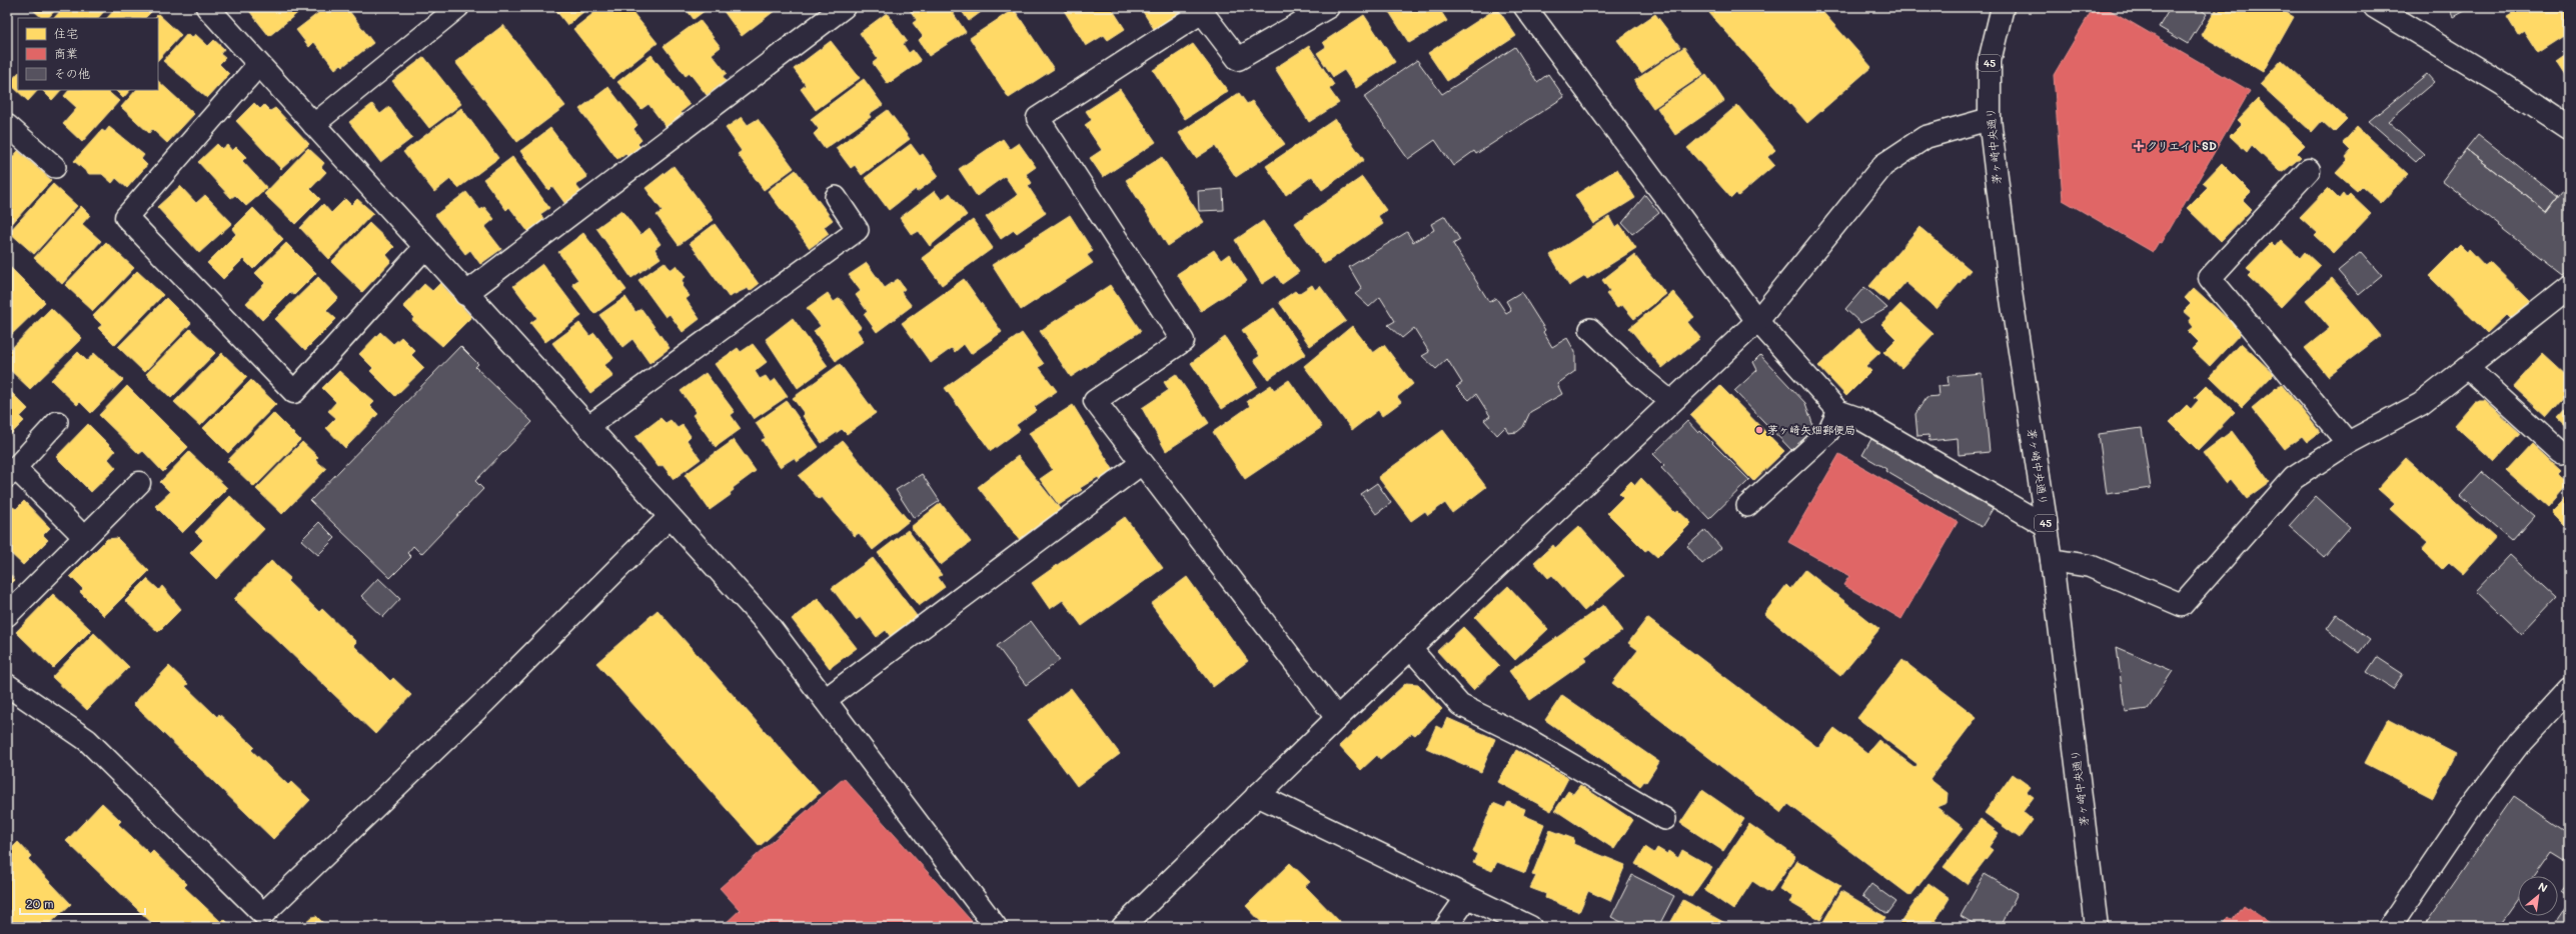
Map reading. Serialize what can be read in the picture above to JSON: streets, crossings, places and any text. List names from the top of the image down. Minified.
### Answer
{"streets":{"street":["45","茅ヶ崎中央通り"]},"places":{"health":["クリエイトSD"],"other":["茅ヶ崎矢畑郵便局"]},"legend":["住宅","商業","その他"],"scale_bar":"20 m","north":"top right"}
